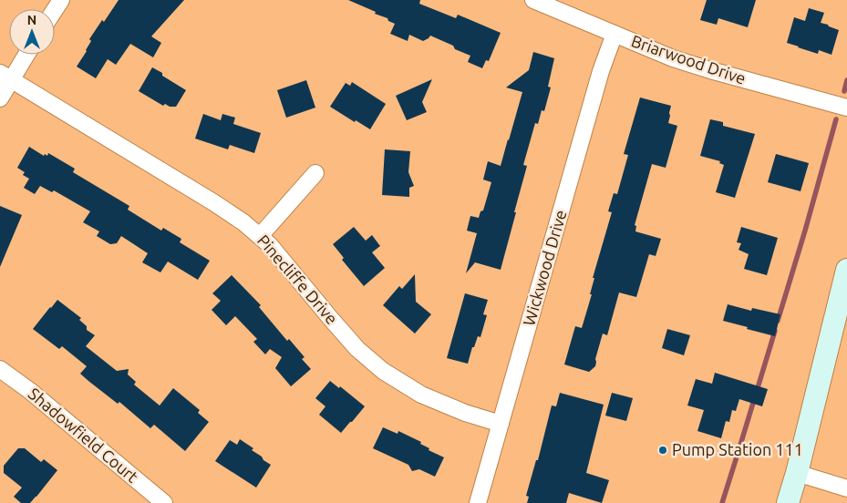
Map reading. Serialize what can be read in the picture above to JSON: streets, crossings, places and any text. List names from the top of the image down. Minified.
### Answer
{"streets":{"street":["Briarwood Drive","Wickwood Drive","Pinecliffe Drive","Shadowfield Court"]},"crossings":[["Briarwood Drive","Wickwood Drive"],["Wickwood Drive","Pinecliffe Drive"]],"places":["Pump Station 111"],"north":"top"}
